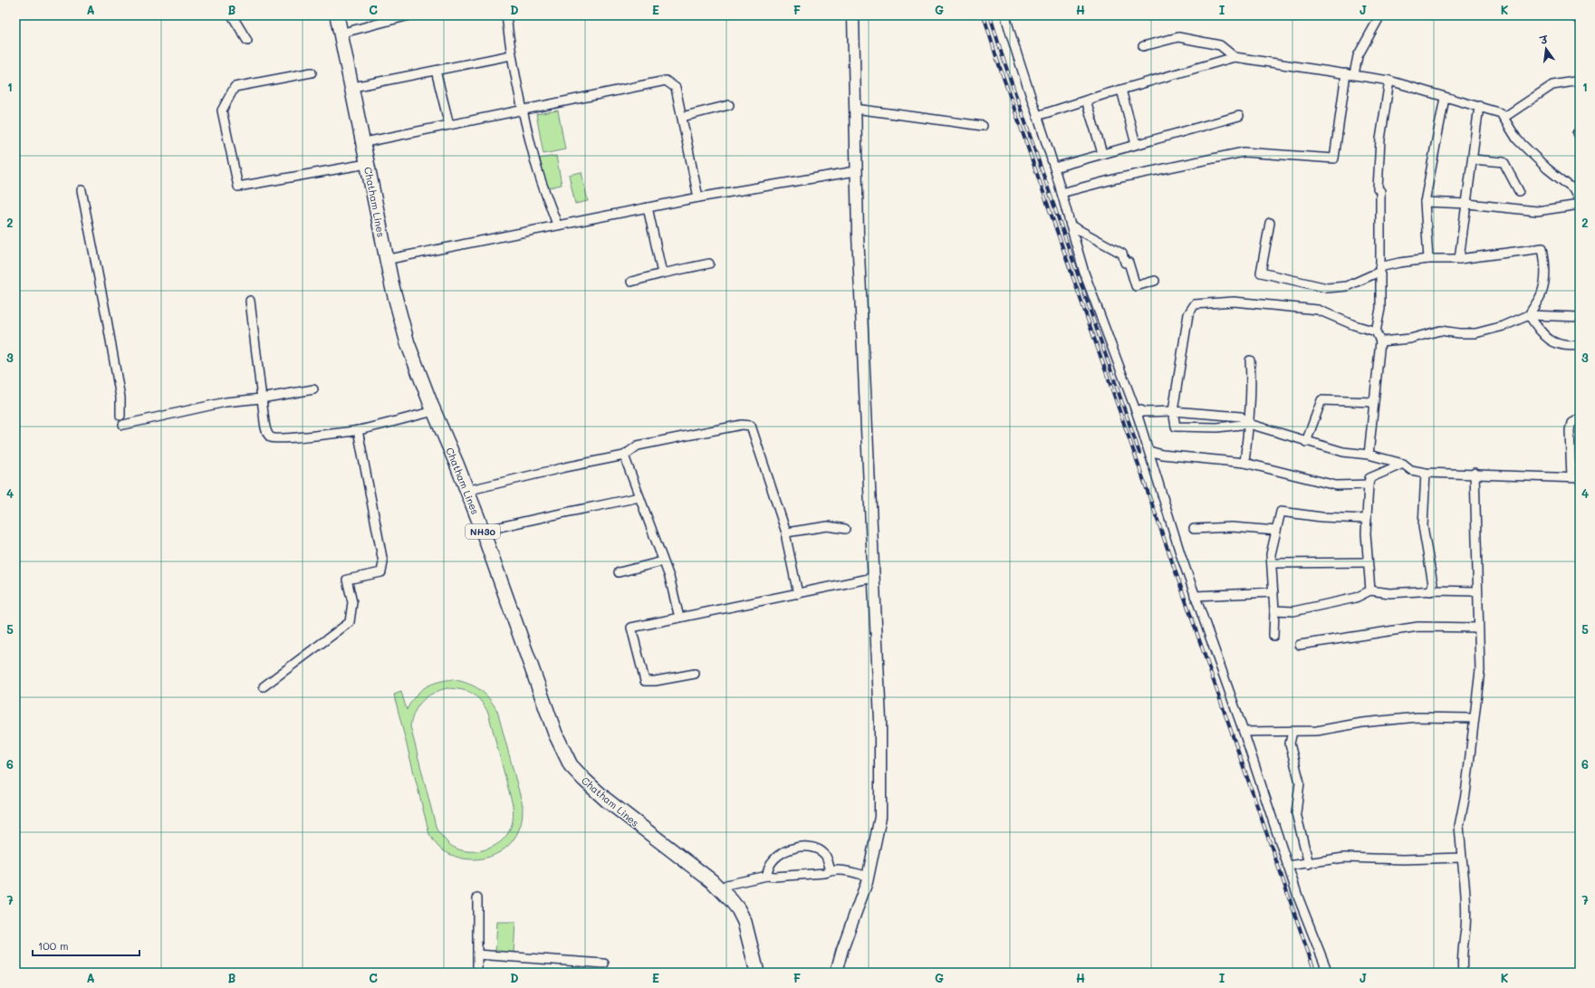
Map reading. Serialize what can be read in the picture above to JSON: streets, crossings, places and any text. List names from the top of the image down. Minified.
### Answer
{"streets":{"highway":["Chatham Lines","NH30"]},"scale_bar":"100 m","north":"top","grid":{"columns":["A","B","C","D","E","F","G","H","I","J","K"],"rows":["1","2","3","4","5","6","7"]}}
